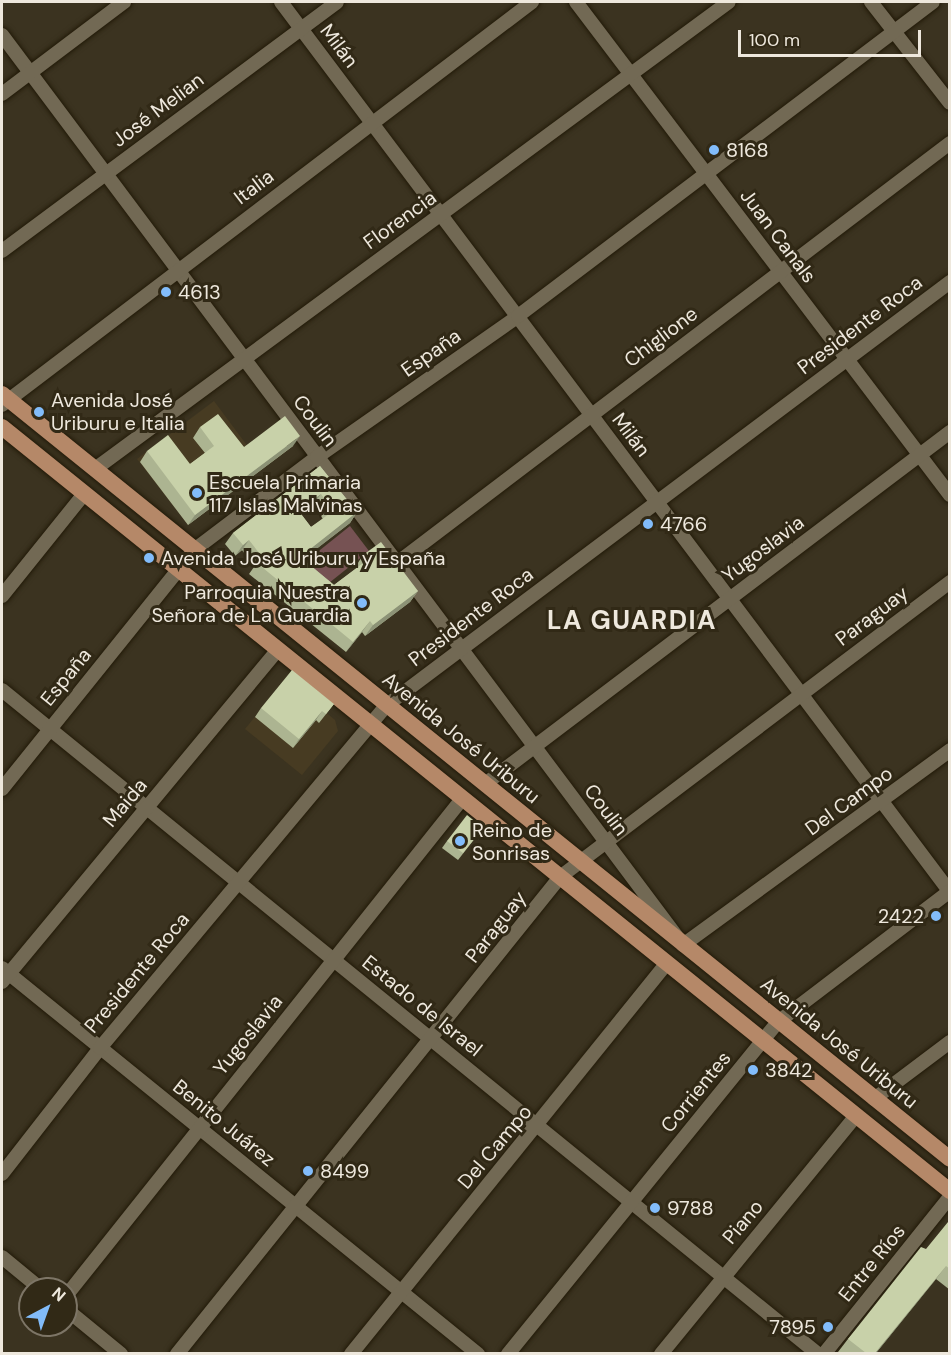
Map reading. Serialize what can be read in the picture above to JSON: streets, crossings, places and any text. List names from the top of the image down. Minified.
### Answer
{"streets":{"main road":["Avenida José Uriburu"],"street":["Milán","José Melian","Italia","Florencia","Juan Canals","Presidente Roca","Chiglione","España","Coulin","Yugoslavia","Paraguay","Del Campo","Maida","Estado de Israel","Corrientes","Benito Juárez","Piano","Entre Ríos"]},"crossings":[["Milán","José Melian"],["Milán","Italia"],["Milán","Florencia"],["Milán","Presidente Roca"],["Milán","Chiglione"],["Milán","España"],["Milán","Yugoslavia"],["Milán","Paraguay"],["Milán","Del Campo"],["Milán","Corrientes"],["José Melian","Coulin"],["Italia","Coulin"],["Italia","Avenida José Uriburu"],["Florencia","Juan Canals"],["Florencia","Coulin"],["Florencia","Avenida José Uriburu"],["Juan Canals","Presidente Roca"],["Juan Canals","Chiglione"],["Juan Canals","España"],["Juan Canals","Yugoslavia"],["Presidente Roca","Coulin"],["Presidente Roca","Avenida José Uriburu"],["Presidente Roca","Estado de Israel"],["Presidente Roca","Benito Juárez"],["Chiglione","Coulin"],["España","Coulin"],["España","Avenida José Uriburu"],["España","Estado de Israel"],["Coulin","Yugoslavia"],["Coulin","Paraguay"],["Coulin","Avenida José Uriburu"],["Coulin","Del Campo"],["Yugoslavia","Avenida José Uriburu"],["Yugoslavia","Estado de Israel"],["Yugoslavia","Benito Juárez"],["Paraguay","Avenida José Uriburu"],["Paraguay","Estado de Israel"],["Paraguay","Benito Juárez"],["Avenida José Uriburu","Del Campo"],["Avenida José Uriburu","Corrientes"],["Del Campo","Estado de Israel"],["Del Campo","Benito Juárez"],["Maida","Estado de Israel"],["Maida","Benito Juárez"],["Estado de Israel","Corrientes"],["Estado de Israel","Piano"]],"districts":["LA GUARDIA"],"places":["8168","4613","Avenida José Uriburu e Italia","Escuela Primaria 117 Islas Malvinas","4766","Avenida José Uriburu y España","Parroquia Nuestra Señora de La Guardia","Reino de Sonrisas","2422","3842","8499","9788","7895"],"scale_bar":"100 m","north":"top right"}
